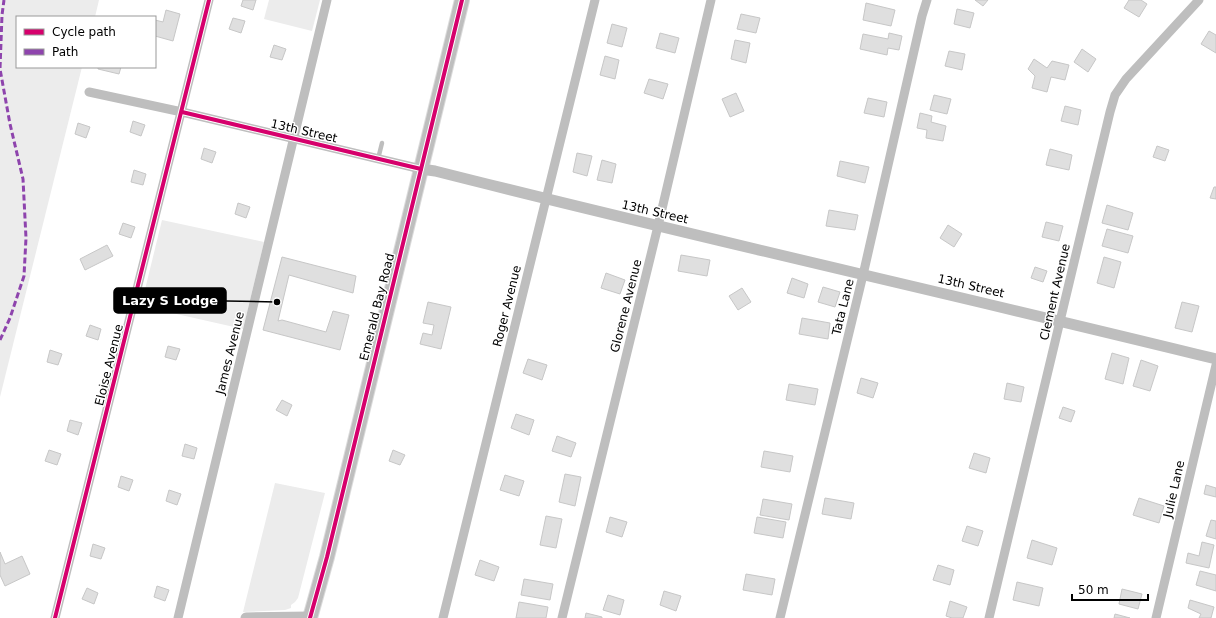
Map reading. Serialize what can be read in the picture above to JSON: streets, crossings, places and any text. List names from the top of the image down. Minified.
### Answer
{"streets":{"main road":["Emerald Bay Road"],"street":["13th Street","Clement Avenue","Roger Avenue","Glorene Avenue","Tata Lane","James Avenue","Eloise Avenue","Julie Lane"]},"crossings":[["13th Street","Clement Avenue"],["13th Street","Roger Avenue"],["13th Street","Glorene Avenue"],["13th Street","Emerald Bay Road"],["13th Street","Tata Lane"],["13th Street","James Avenue"],["13th Street","Eloise Avenue"]],"places":["Lazy S Lodge"],"legend":["Cycle path","Path"],"scale_bar":"50 m"}
